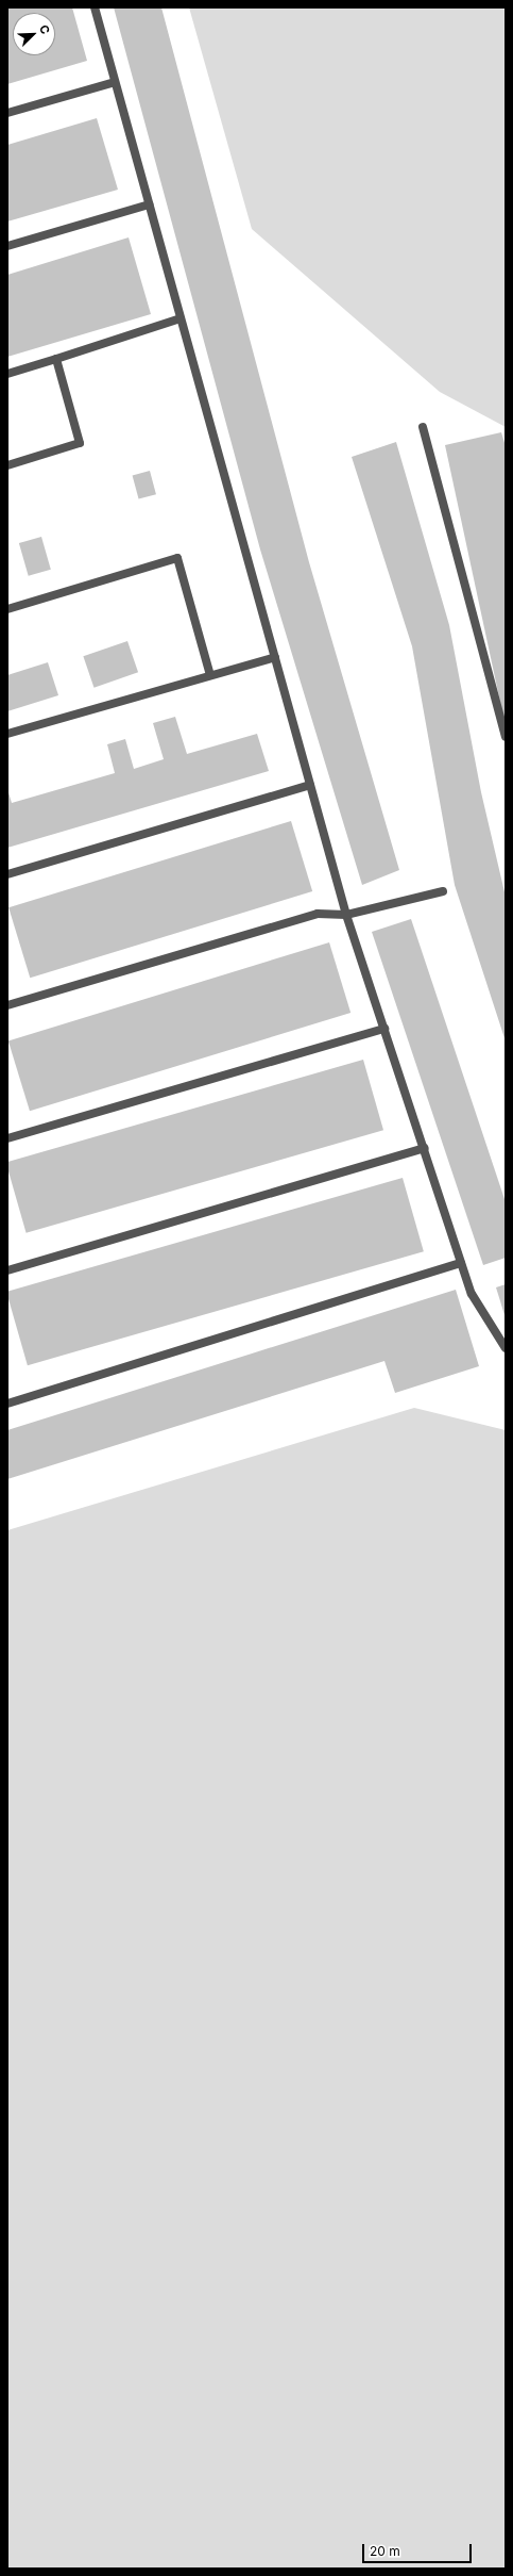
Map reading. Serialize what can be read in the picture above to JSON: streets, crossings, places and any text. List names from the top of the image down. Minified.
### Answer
{"scale_bar":"20 m","north":"top right"}
